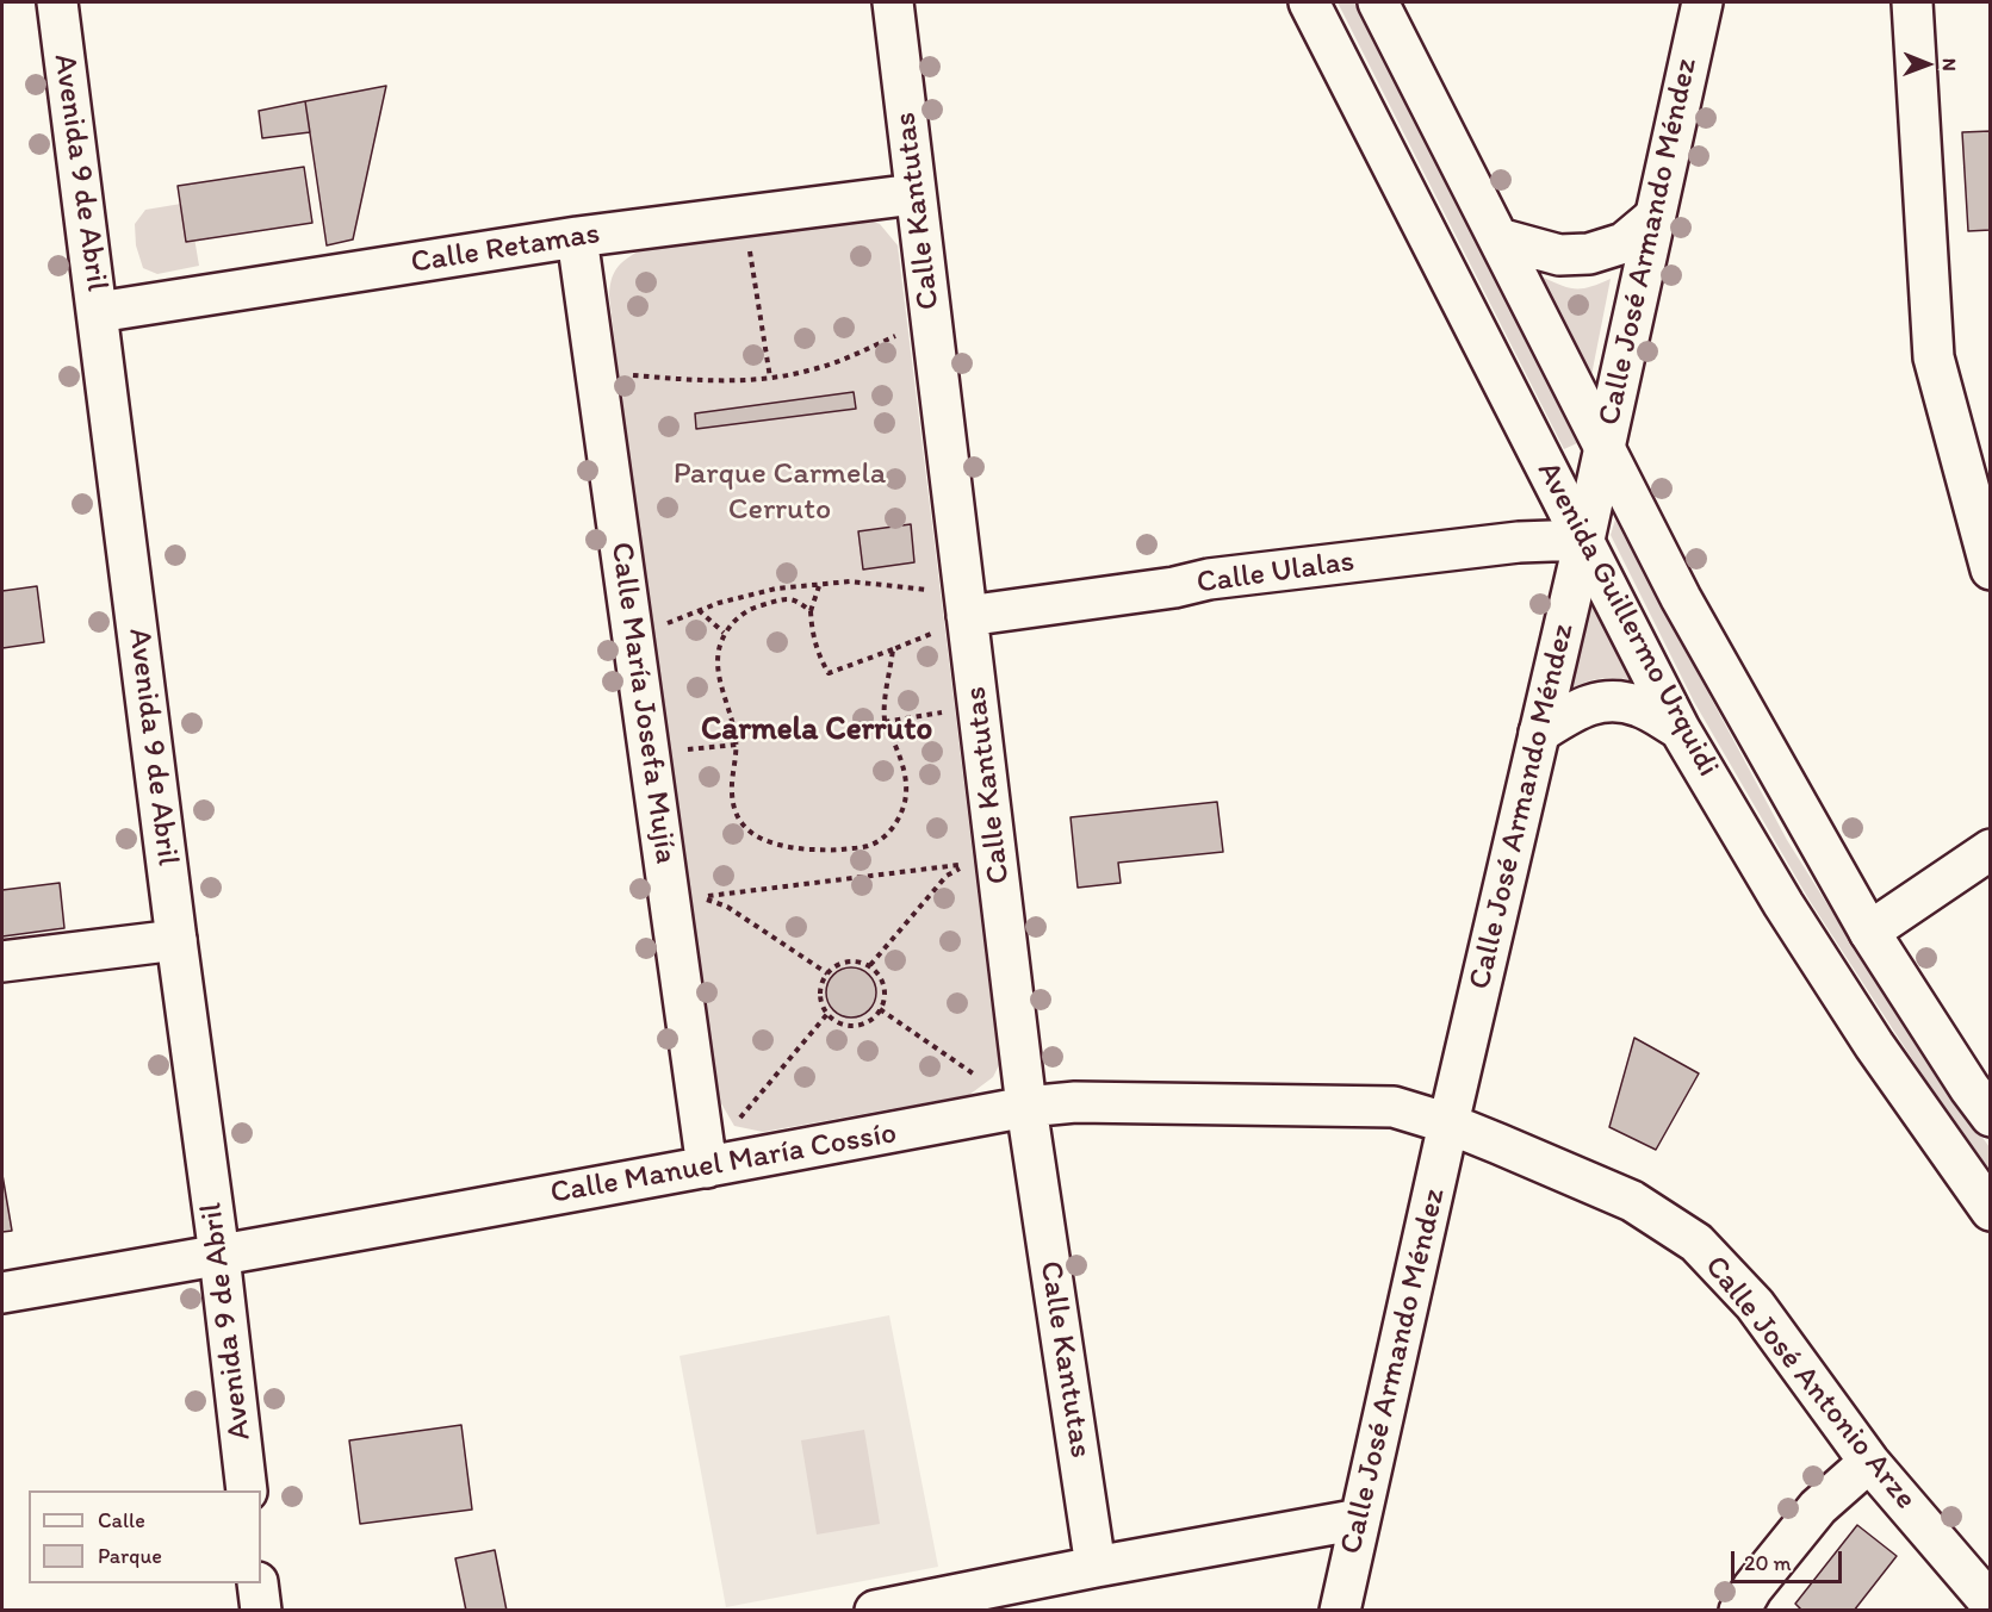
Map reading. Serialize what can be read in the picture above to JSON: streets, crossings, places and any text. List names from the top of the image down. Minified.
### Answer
{"streets":{"street":["Avenida 9 de Abril","Calle Kantutas","Calle José Armando Méndez","Calle Retamas","Calle Ulalas","Avenida Guillermo Urquidi","Calle María Josefa Mujía","Calle Manuel María Cossío","Calle José Antonio Arze"]},"crossings":[["Avenida 9 de Abril","Calle Retamas"],["Avenida 9 de Abril","Calle Manuel María Cossío"],["Calle Kantutas","Calle Retamas"],["Calle Kantutas","Calle Ulalas"],["Calle Kantutas","Calle Manuel María Cossío"],["Calle José Armando Méndez","Calle Ulalas"],["Calle José Armando Méndez","Avenida Guillermo Urquidi"],["Calle José Armando Méndez","Calle Manuel María Cossío"],["Calle José Armando Méndez","Calle José Antonio Arze"],["Calle Retamas","Calle María Josefa Mujía"],["Calle Ulalas","Avenida Guillermo Urquidi"],["Calle María Josefa Mujía","Calle Manuel María Cossío"],["Calle Manuel María Cossío","Calle José Antonio Arze"]],"districts":["Carmela Cerruto"],"parks":["Parque Carmela Cerruto"],"legend":["Calle","Parque"],"scale_bar":"20 m","north":"right"}
